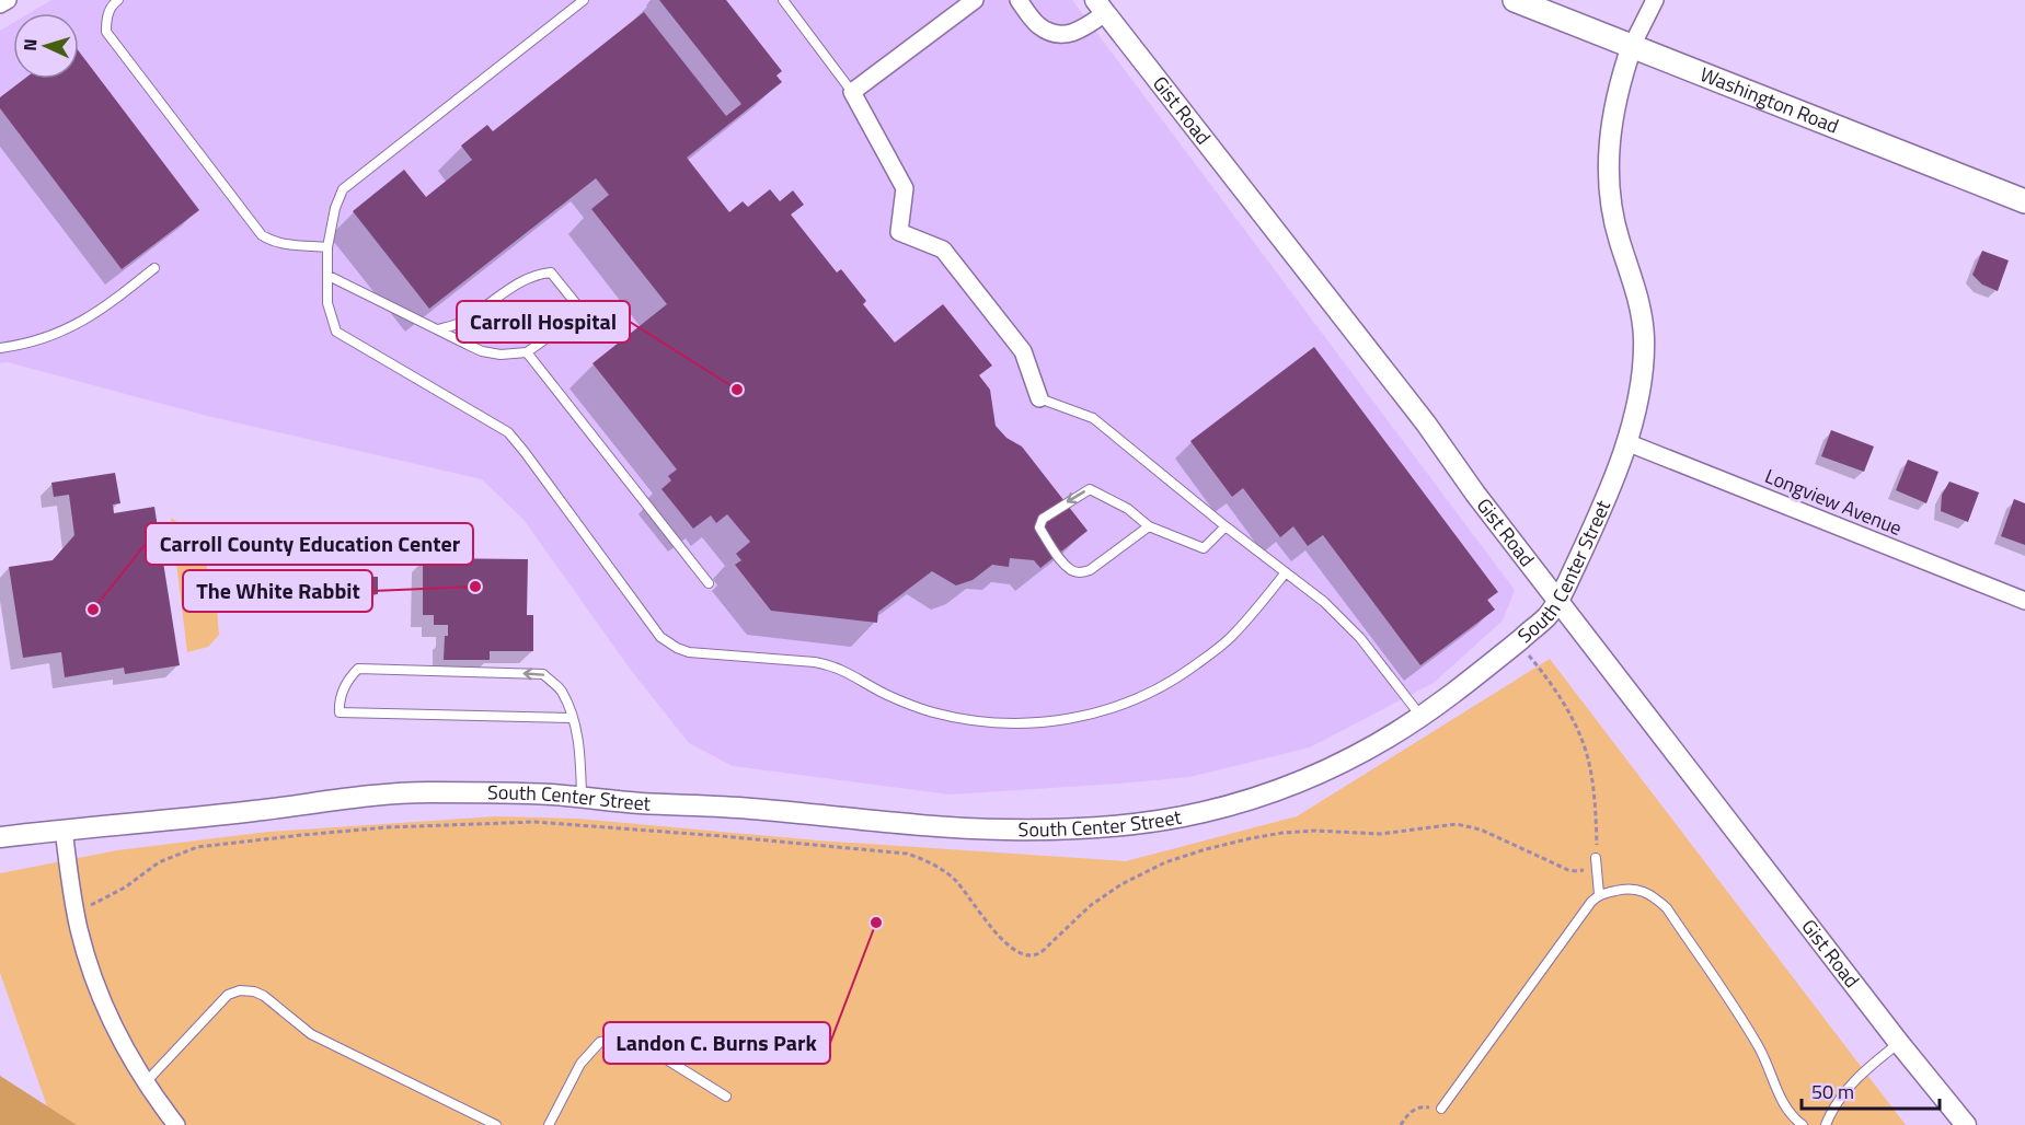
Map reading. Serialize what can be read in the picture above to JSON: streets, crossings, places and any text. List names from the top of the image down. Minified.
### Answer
{"streets":{"main road":["Washington Road"],"street":["Gist Road","Longview Avenue","South Center Street"]},"crossings":[["Washington Road","South Center Street"],["Gist Road","South Center Street"],["Longview Avenue","South Center Street"]],"places":["Carroll Hospital","The White Rabbit","Carroll County Education Center","Landon C. Burns Park"],"scale_bar":"50 m","north":"left"}
